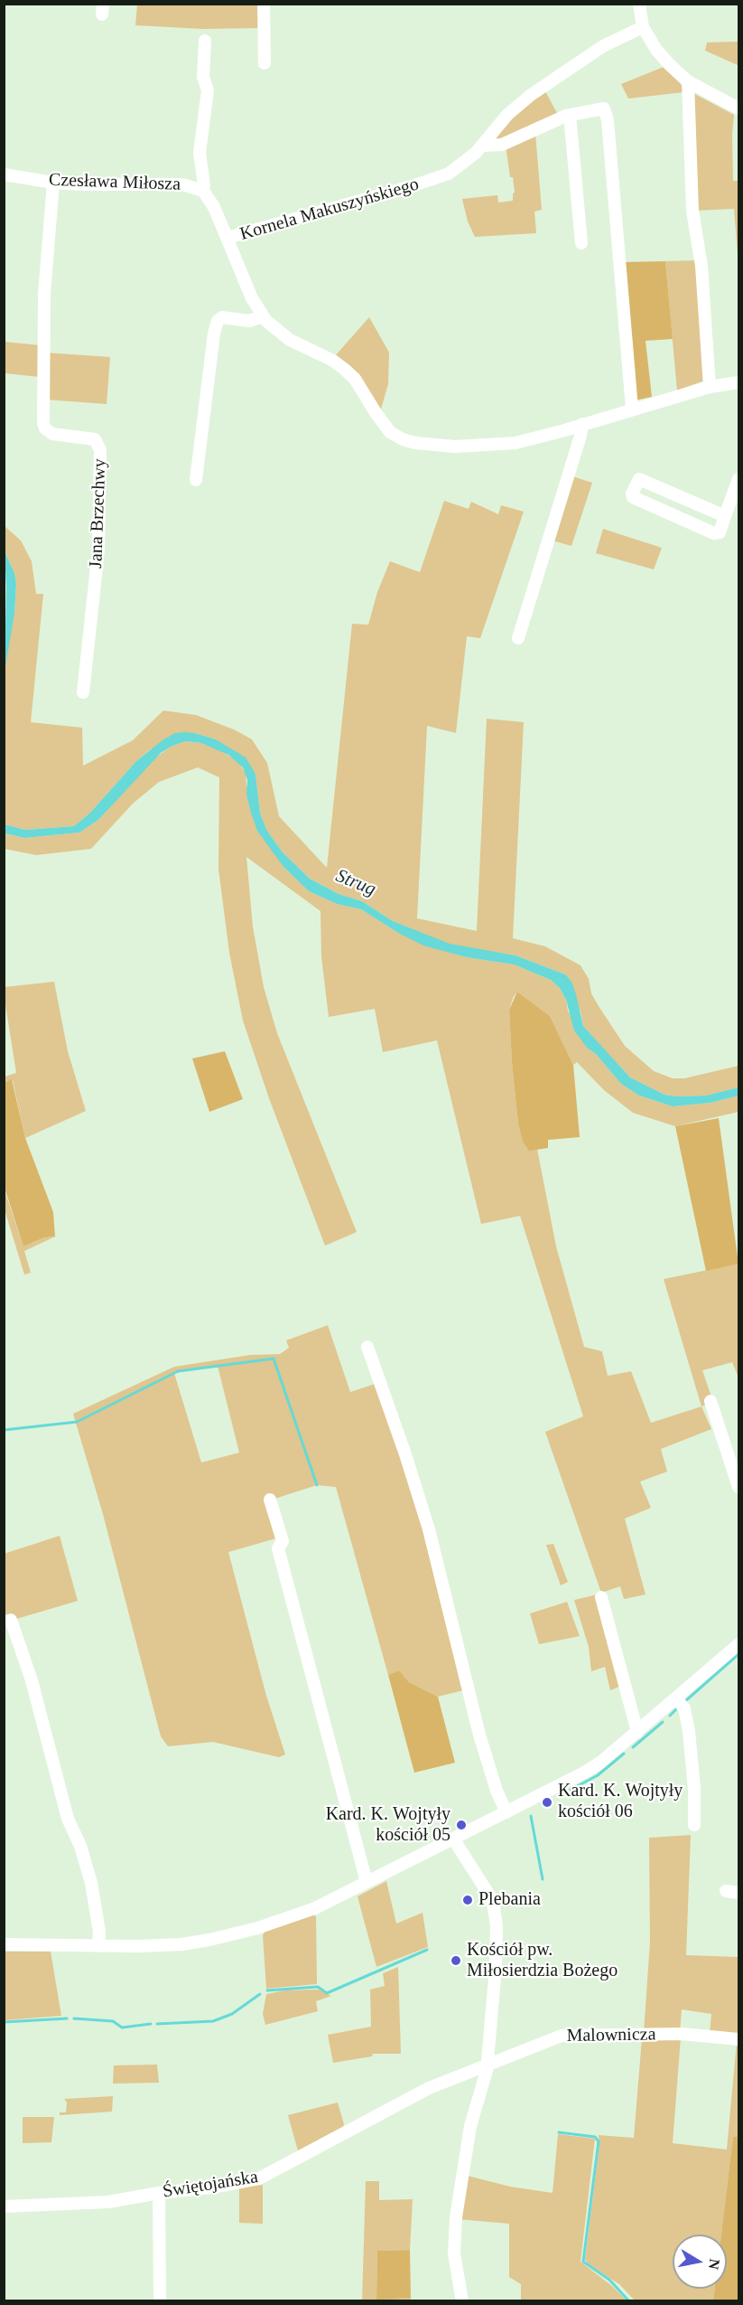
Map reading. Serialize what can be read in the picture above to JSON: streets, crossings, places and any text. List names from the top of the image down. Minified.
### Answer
{"streets":{"street":["Czesława Miłosza","Kornela Makuszyńskiego","Jana Brzechwy","Malownicza","Świętojańska"]},"crossings":[["Czesława Miłosza","Kornela Makuszyńskiego"],["Czesława Miłosza","Jana Brzechwy"],["Malownicza","Świętojańska"]],"water":["Strug"],"places":["Kard. K. Wojtyły kościół 06","Kard. K. Wojtyły kościół 05","Plebania","Kościół pw. Miłosierdzia Bożego"],"north":"right"}
